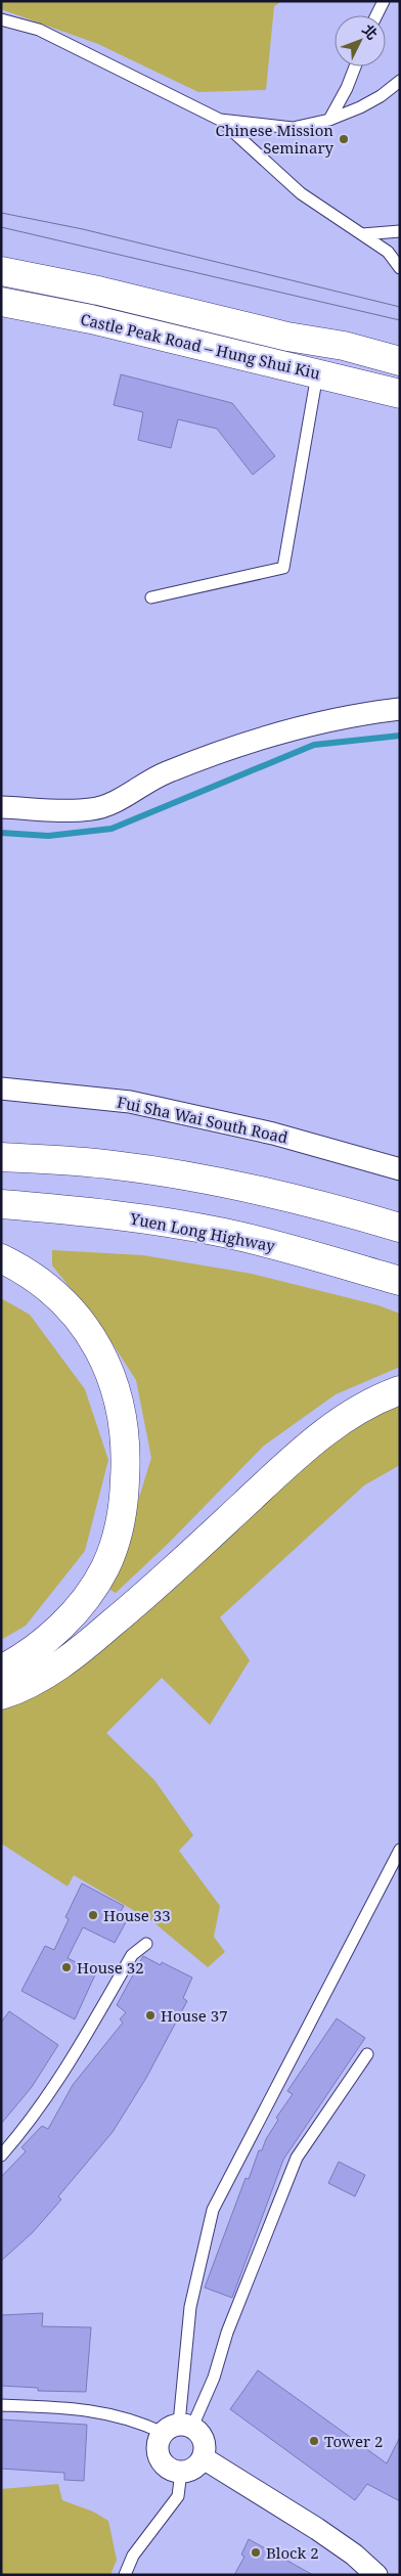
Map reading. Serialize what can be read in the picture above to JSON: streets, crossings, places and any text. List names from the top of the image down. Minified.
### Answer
{"streets":{"main road":["Castle Peak Road – Hung Shui Kiu","Yuen Long Highway"],"street":["Fui Sha Wai South Road"]},"places":["Chinese Mission Seminary","House 33","House 32","House 37","Tower 2","Block 2"],"north":"top right"}
